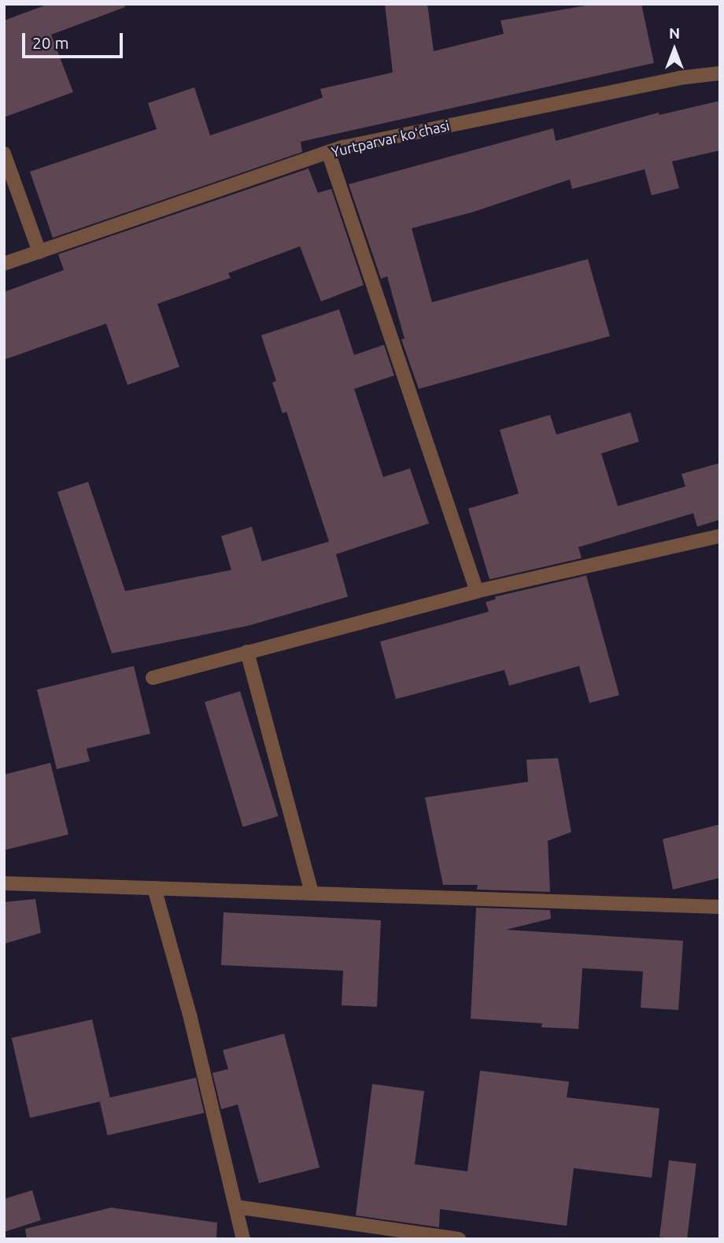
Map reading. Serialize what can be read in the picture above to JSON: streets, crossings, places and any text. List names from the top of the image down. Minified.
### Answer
{"streets":{"street":["Yurtparvar koʻchasi"]},"scale_bar":"20 m","north":"top"}
